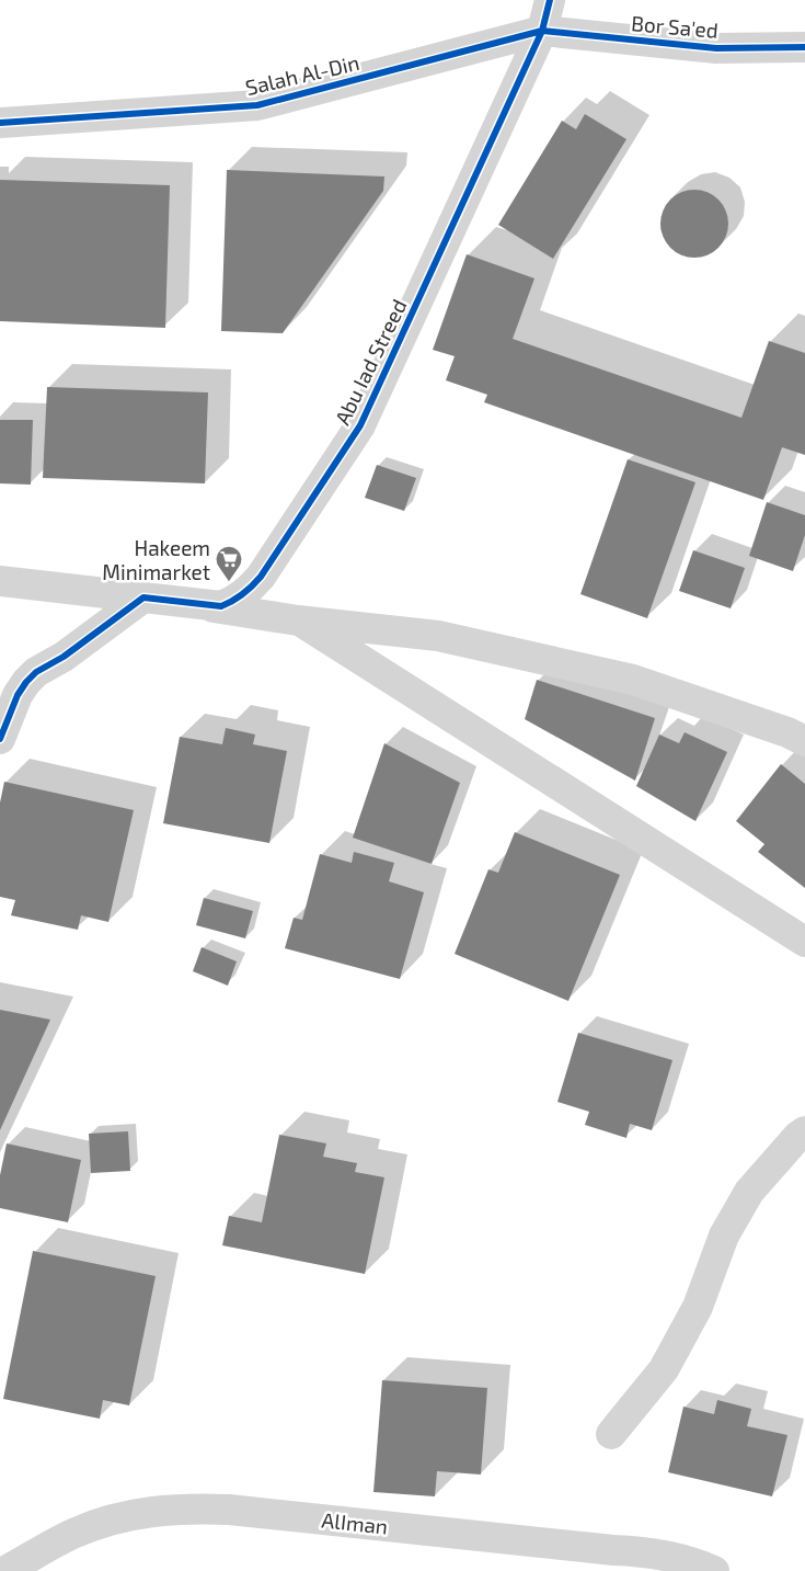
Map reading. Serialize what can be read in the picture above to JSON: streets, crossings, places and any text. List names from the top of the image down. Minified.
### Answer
{"streets":{"street":["Bor Sa'ed","Salah Al-Din","Abu Iad Streed","AlIman"]},"crossings":[["Bor Sa'ed","Salah Al-Din"],["Bor Sa'ed","Abu Iad Streed"],["Salah Al-Din","Abu Iad Streed"]],"places":{"supermarket":["Hakeem Minimarket"]}}
